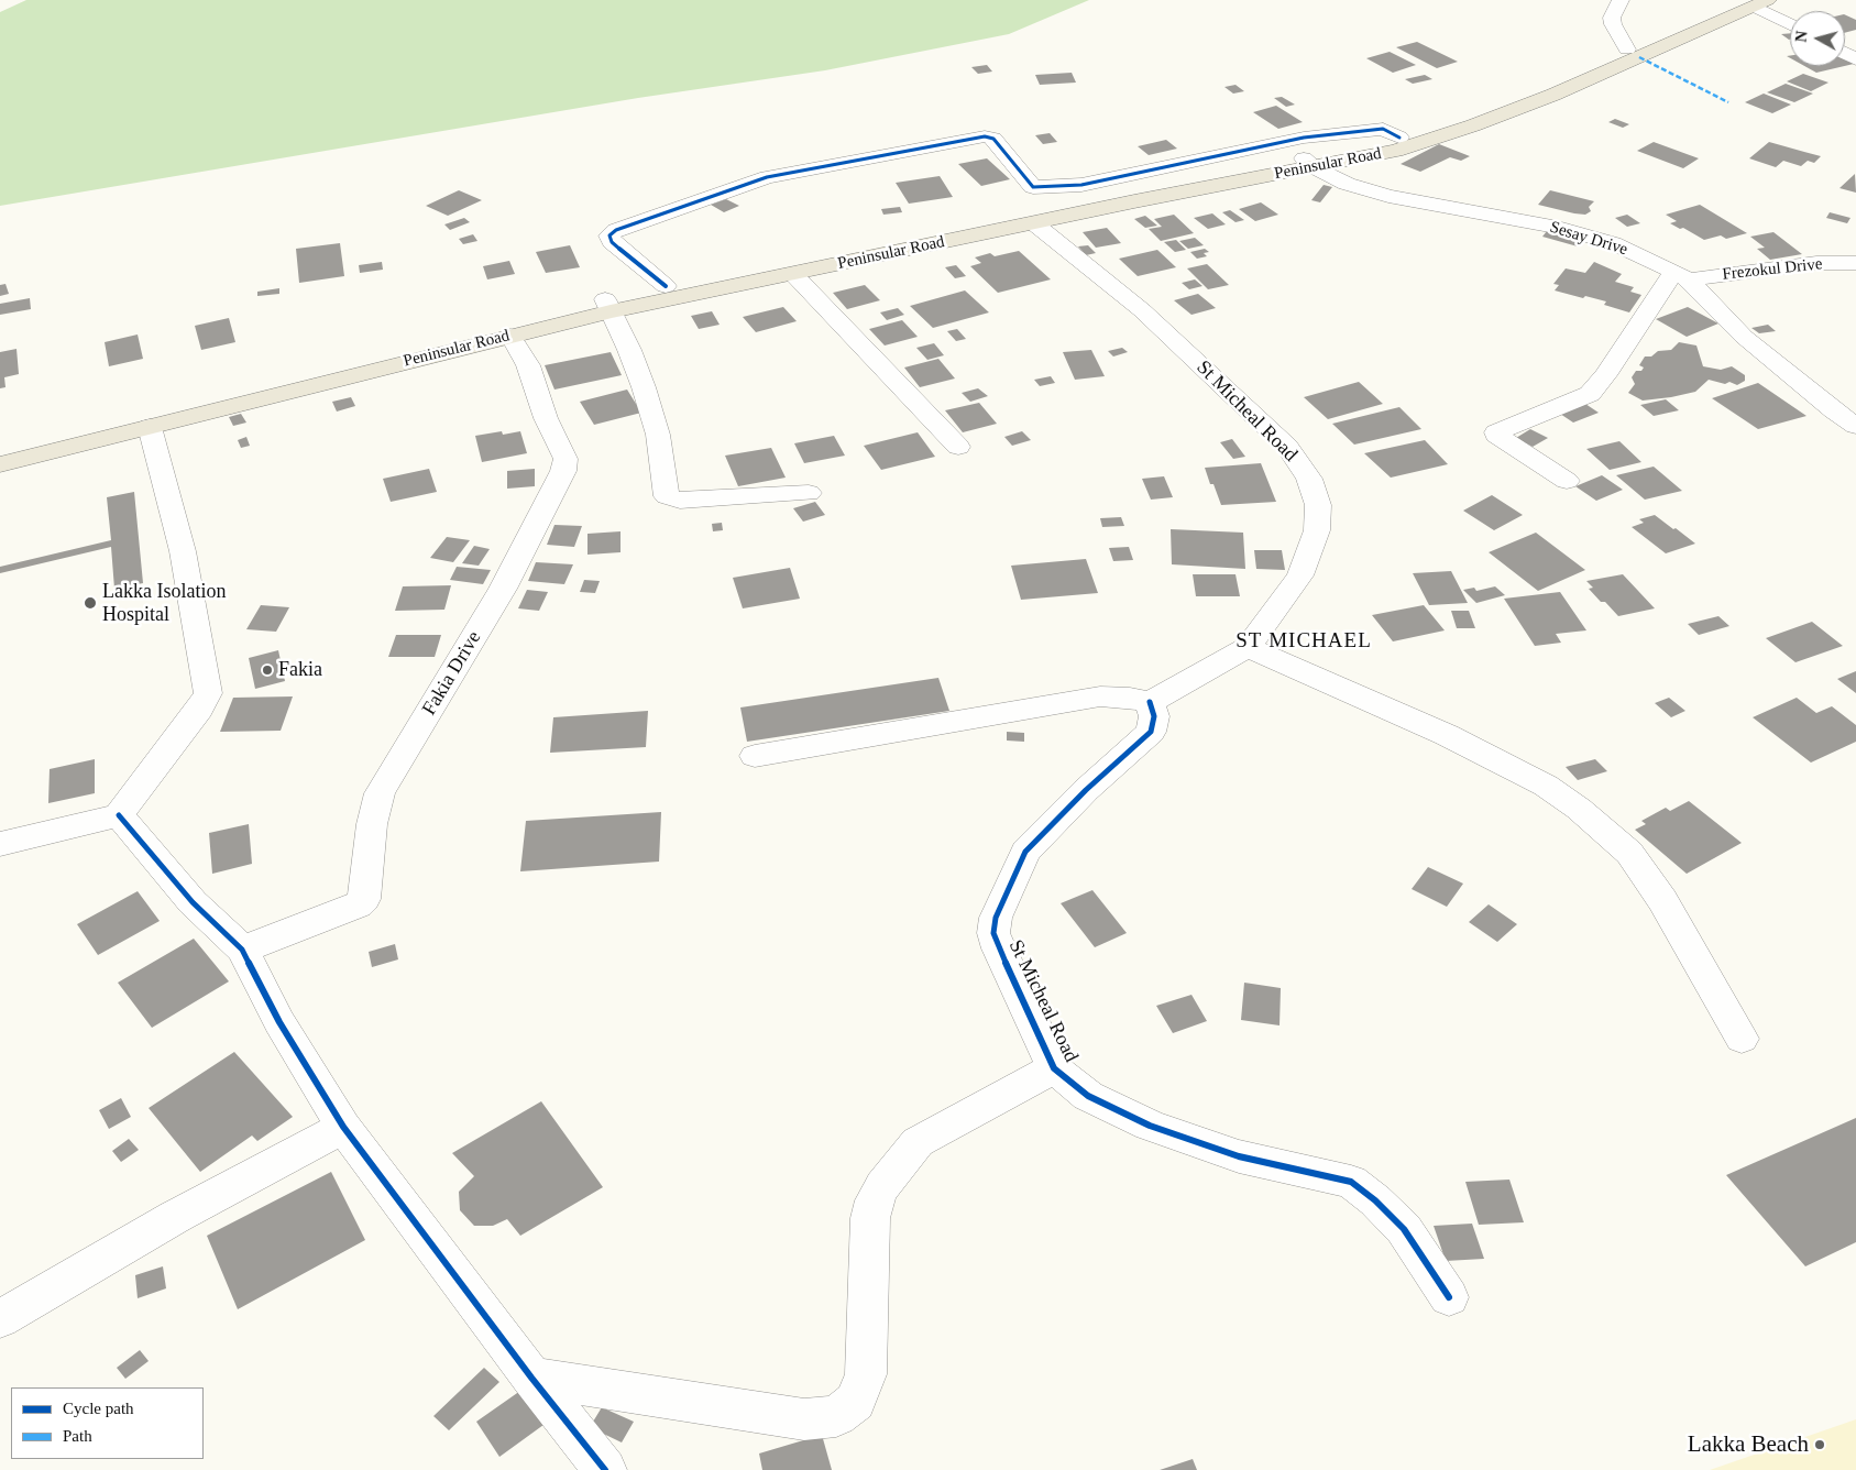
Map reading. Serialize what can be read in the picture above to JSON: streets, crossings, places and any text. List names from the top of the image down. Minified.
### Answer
{"streets":{"main road":["Peninsular Road"],"street":["Sesay Drive","Frezokul Drive","St Micheal Road","Fakia Drive"]},"crossings":[["Peninsular Road","Sesay Drive"],["Peninsular Road","St Micheal Road"],["Peninsular Road","Fakia Drive"],["Sesay Drive","Frezokul Drive"]],"districts":["ST MICHAEL"],"places":["Lakka Isolation Hospital","Fakia","Lakka Beach"],"legend":["Cycle path","Path"],"north":"left"}
